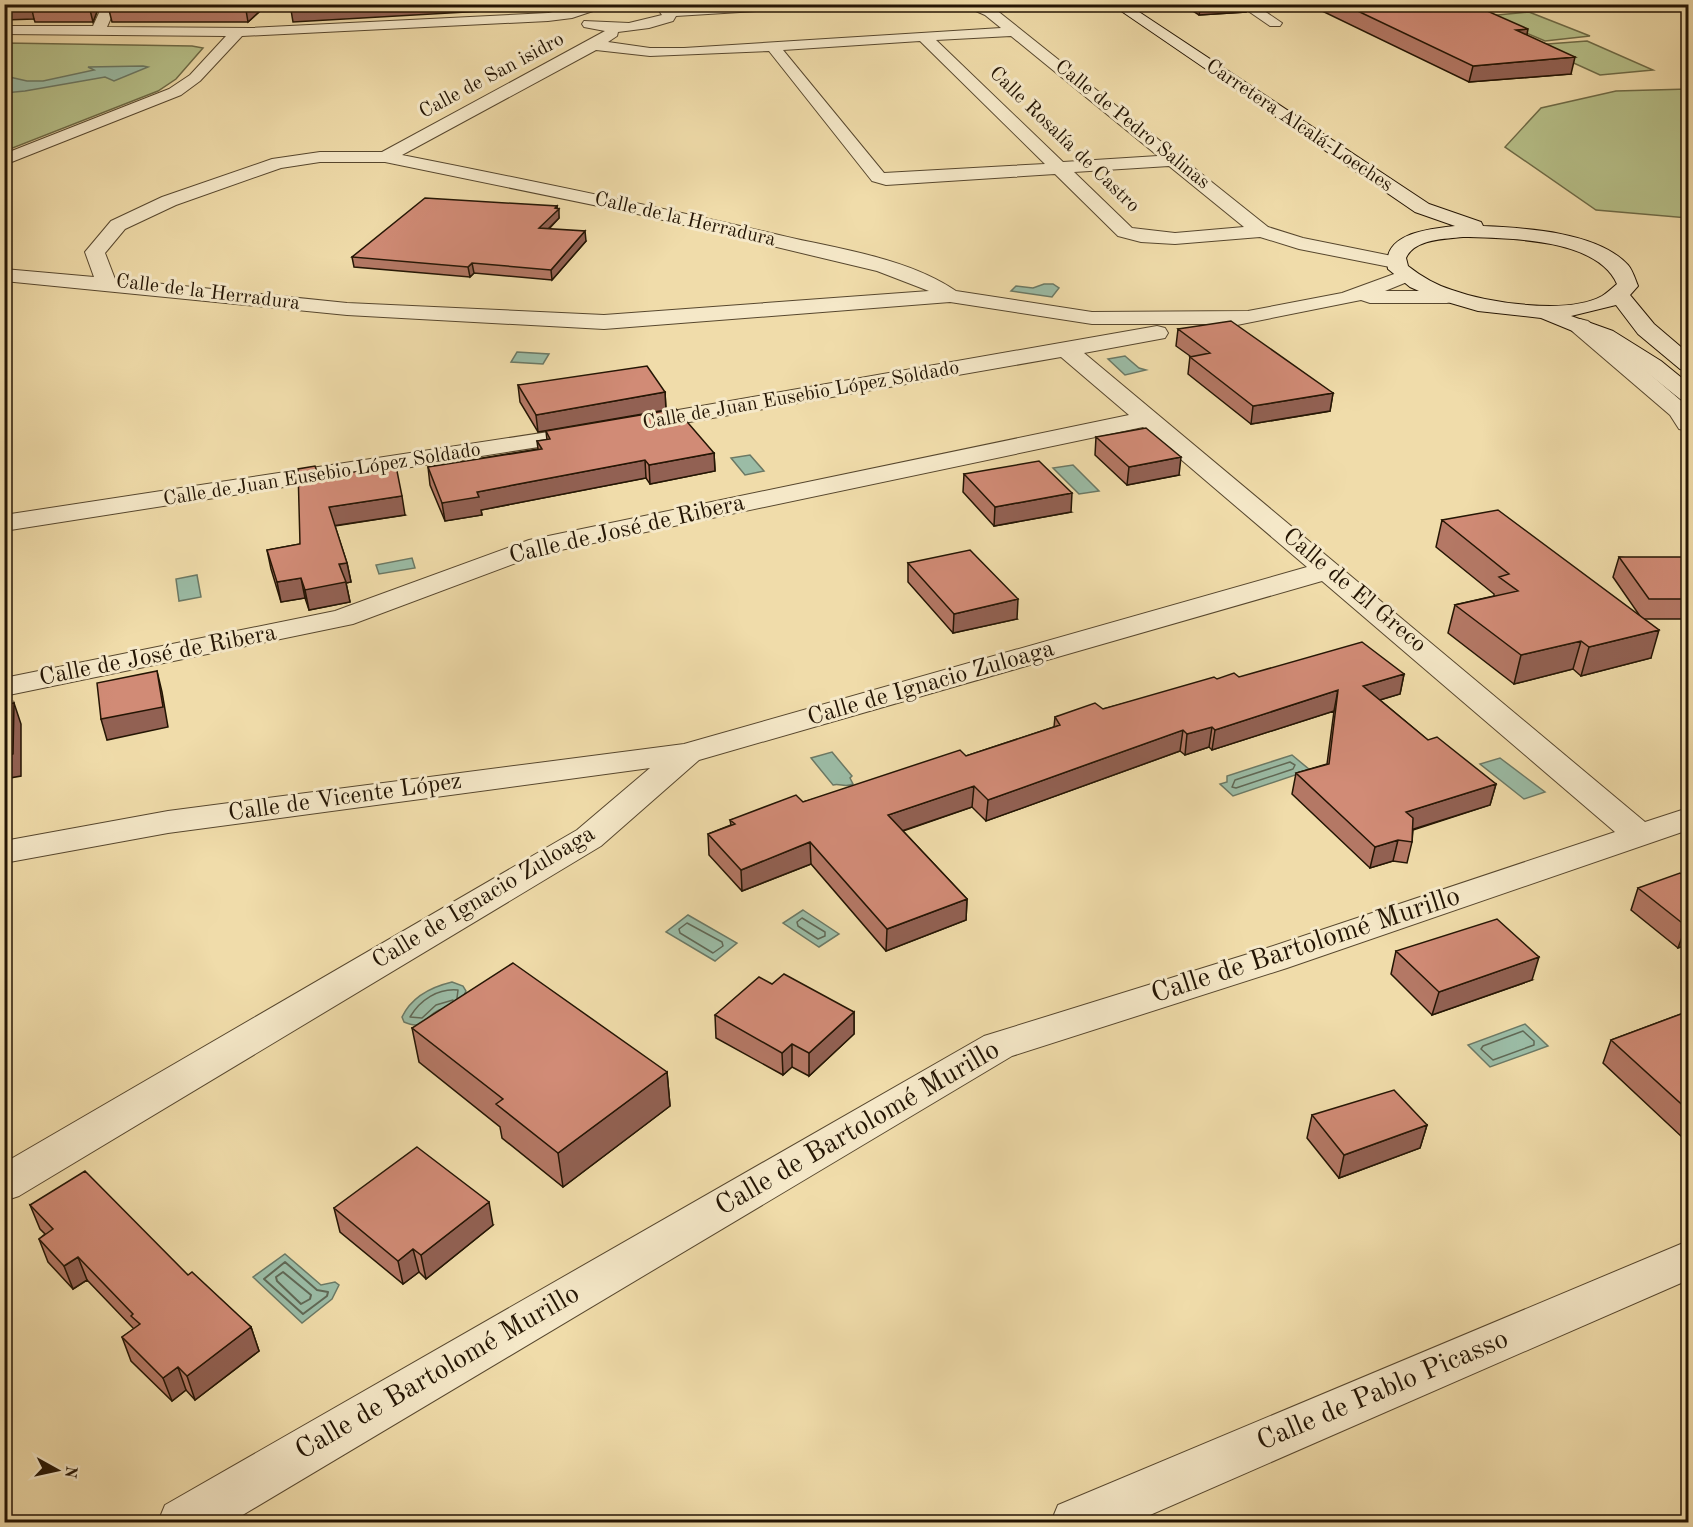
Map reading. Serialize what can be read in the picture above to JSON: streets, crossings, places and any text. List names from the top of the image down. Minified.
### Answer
{"streets":{"street":["Calle de San isidro","Calle de Pedro Salinas","Carretera Alcalá-Loeches","Calle Rosalía de Castro","Calle de la Herradura","Calle de Juan Eusebio López Soldado","Calle de José de Ribera","Calle de El Greco","Calle de Ignacio Zuloaga","Calle de Vicente López","Calle de Bartolomé Murillo","Calle de Pablo Picasso"]},"crossings":[["Calle de San isidro","Calle de la Herradura"],["Calle de Pedro Salinas","Calle Rosalía de Castro"],["Calle de Pedro Salinas","Calle de Juan Eusebio López Soldado"],["Carretera Alcalá-Loeches","Calle de Juan Eusebio López Soldado"],["Calle de la Herradura","Calle de Juan Eusebio López Soldado"],["Calle de Juan Eusebio López Soldado","Calle de El Greco"],["Calle de José de Ribera","Calle de El Greco"],["Calle de El Greco","Calle de Ignacio Zuloaga"],["Calle de El Greco","Calle de Bartolomé Murillo"],["Calle de Ignacio Zuloaga","Calle de Vicente López"]],"north":"right"}
